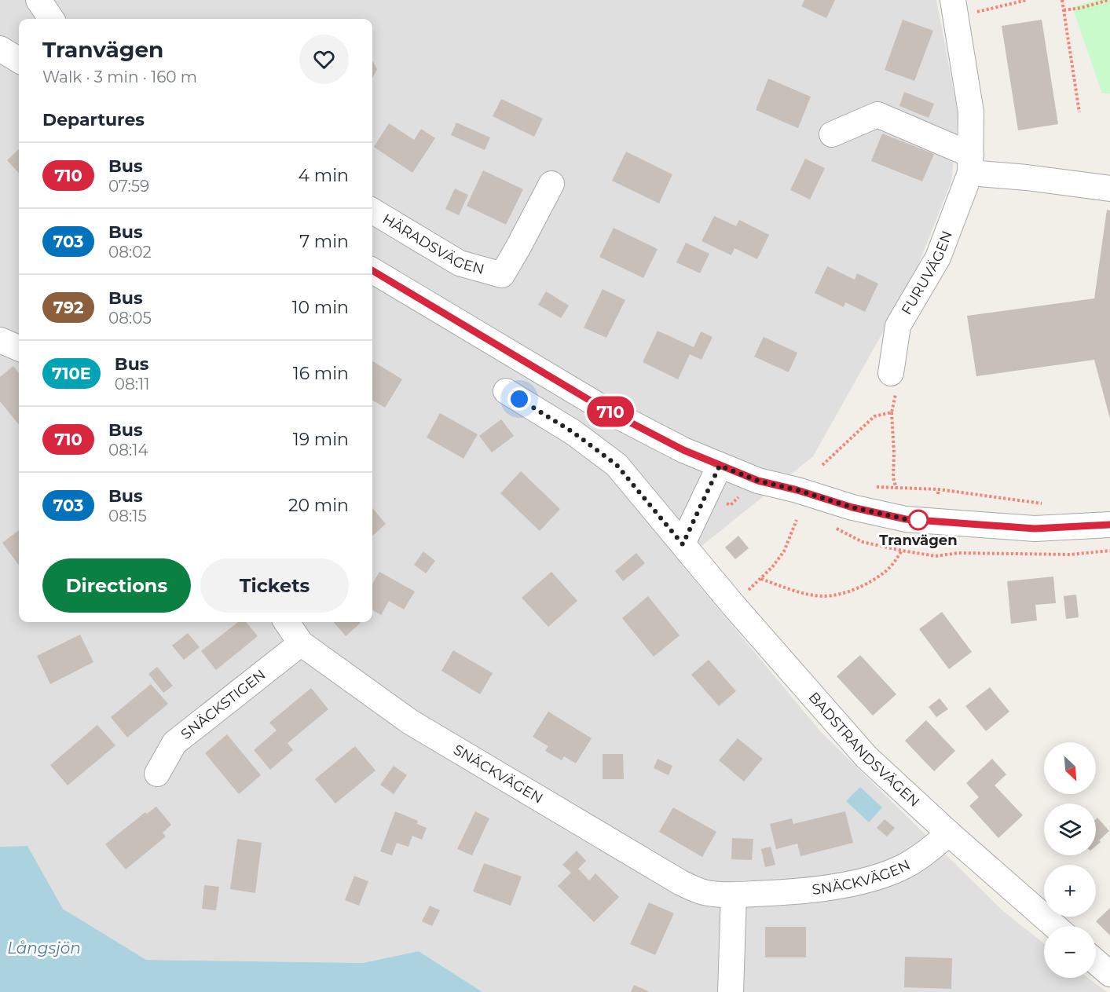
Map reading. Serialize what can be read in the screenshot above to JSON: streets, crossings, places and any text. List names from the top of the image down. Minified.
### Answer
{"streets":{"street":["HÄRADSVÄGEN","FURUVÄGEN","SNÄCKSTIGEN","BADSTRANDSVÄGEN","SNÄCKVÄGEN"]},"crossings":[["SNÄCKSTIGEN","SNÄCKVÄGEN"],["BADSTRANDSVÄGEN","SNÄCKVÄGEN"]],"water":["Långsjön"],"places":["Tranvägen"],"lines":["bus line 710"],"north":"bottom right","page":{"on_map":"710","heading":[["Tranvägen","Walk · 3 min · 160 m"],"Departures"],"list":[{"mark":"710","name":"Bus","note":"07:59","value":"4 min"},{"mark":"703","name":"Bus","note":"08:02","value":"7 min"},{"mark":"792","name":"Bus","note":"08:05","value":"10 min"},{"mark":"710E","name":"Bus","note":"08:11","value":"16 min"},{"mark":"710","name":"Bus","note":"08:14","value":"19 min"},{"mark":"703","name":"Bus","note":"08:15","value":"20 min"}],"buttons":["Directions","Tickets"],"map_buttons":["+","−"]}}
